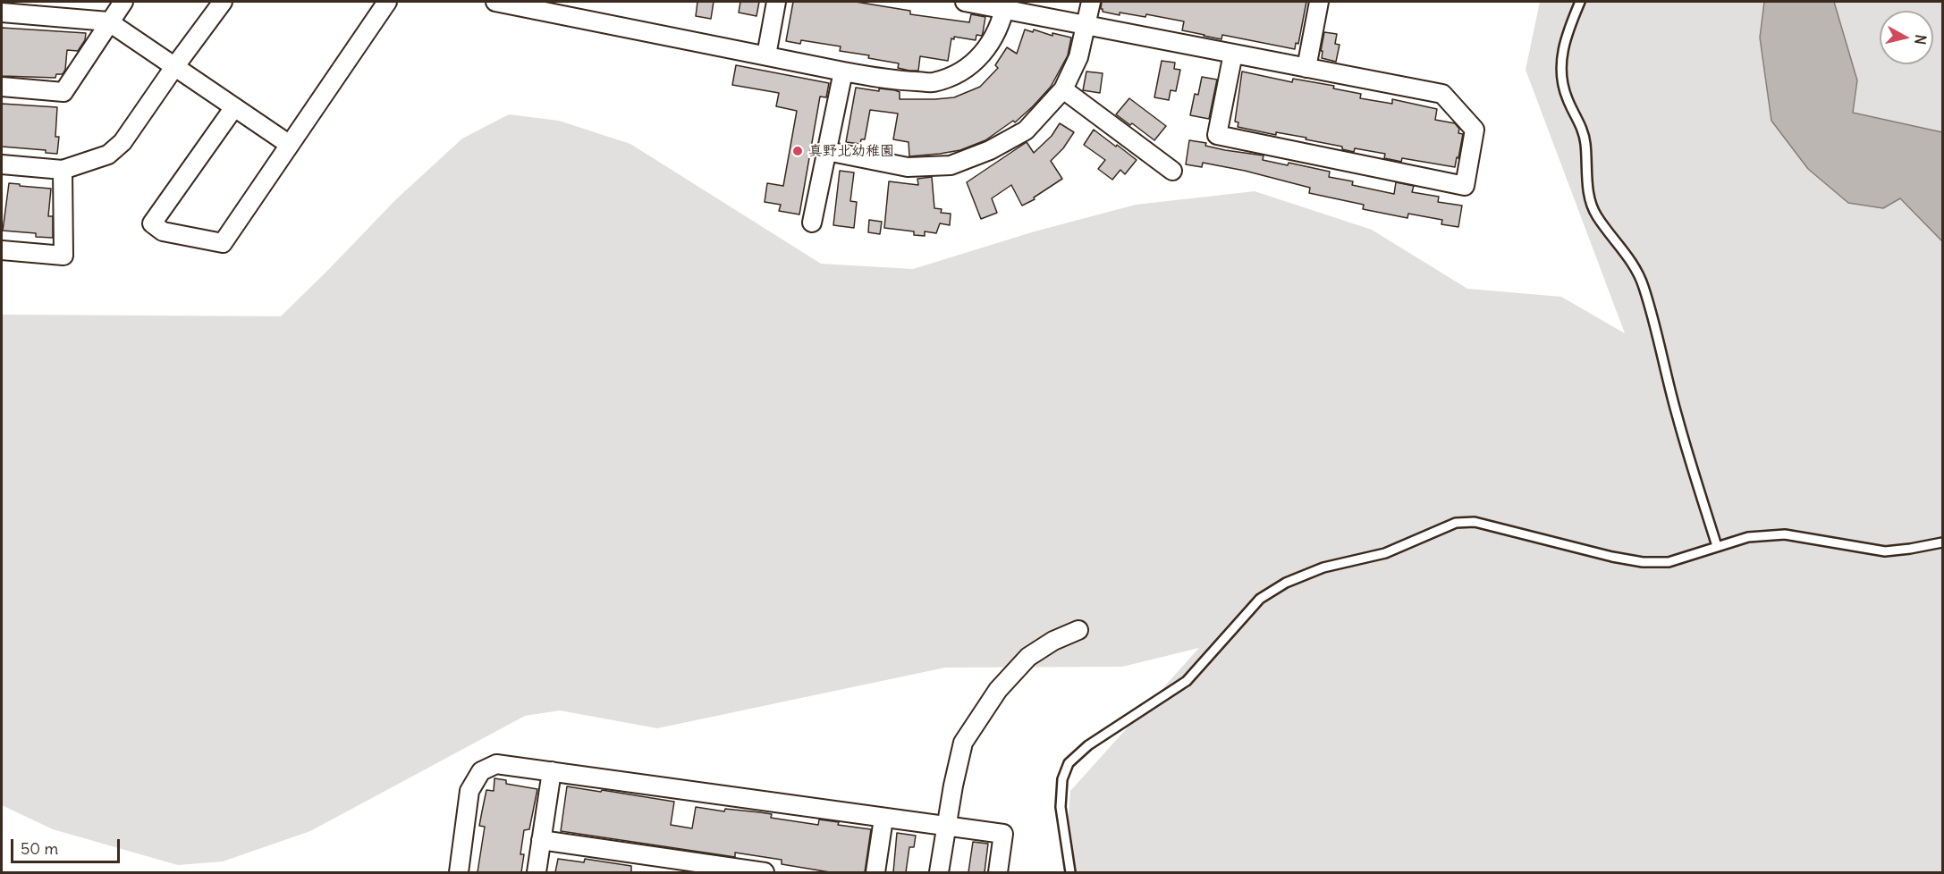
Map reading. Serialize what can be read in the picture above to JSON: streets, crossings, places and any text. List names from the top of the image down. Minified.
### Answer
{"places":["真野北幼稚園"],"scale_bar":"50 m","north":"right"}
